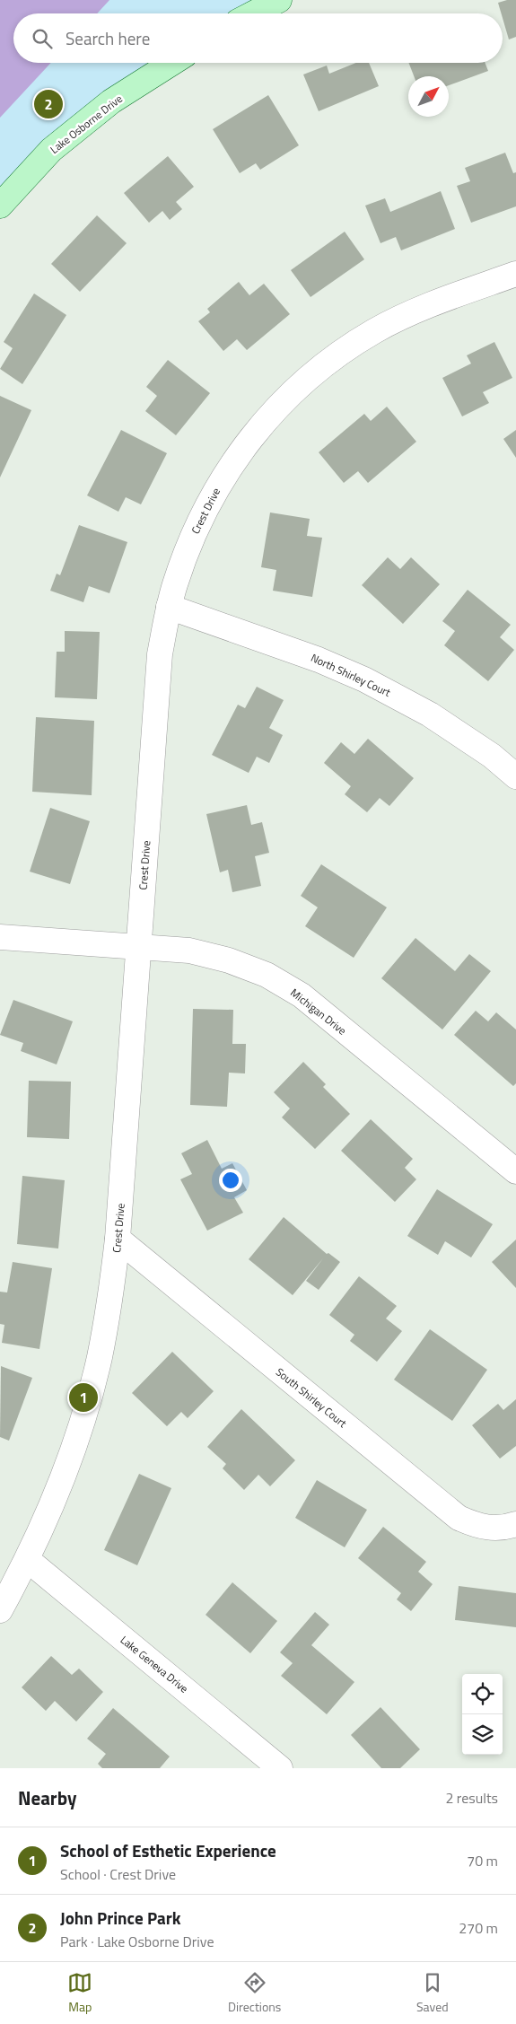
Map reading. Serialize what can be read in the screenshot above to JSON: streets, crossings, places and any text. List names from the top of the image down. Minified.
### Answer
{"streets":{"street":["Lake Osborne Drive","Crest Drive","North Shirley Court","Michigan Drive","South Shirley Court","Lake Geneva Drive"]},"crossings":[["Crest Drive","North Shirley Court"],["Crest Drive","Michigan Drive"],["Crest Drive","South Shirley Court"],["Crest Drive","Lake Geneva Drive"]],"north":"top right","page":{"search":"Search here","pins":["2","1"],"heading":["Nearby","2 results"],"list":[{"mark":"1","name":"School of Esthetic Experience","note":"School · Crest Drive","value":"70 m"},{"mark":"2","name":"John Prince Park","note":"Park · Lake Osborne Drive","value":"270 m"}],"nav":["Map","Directions","Saved"]}}
